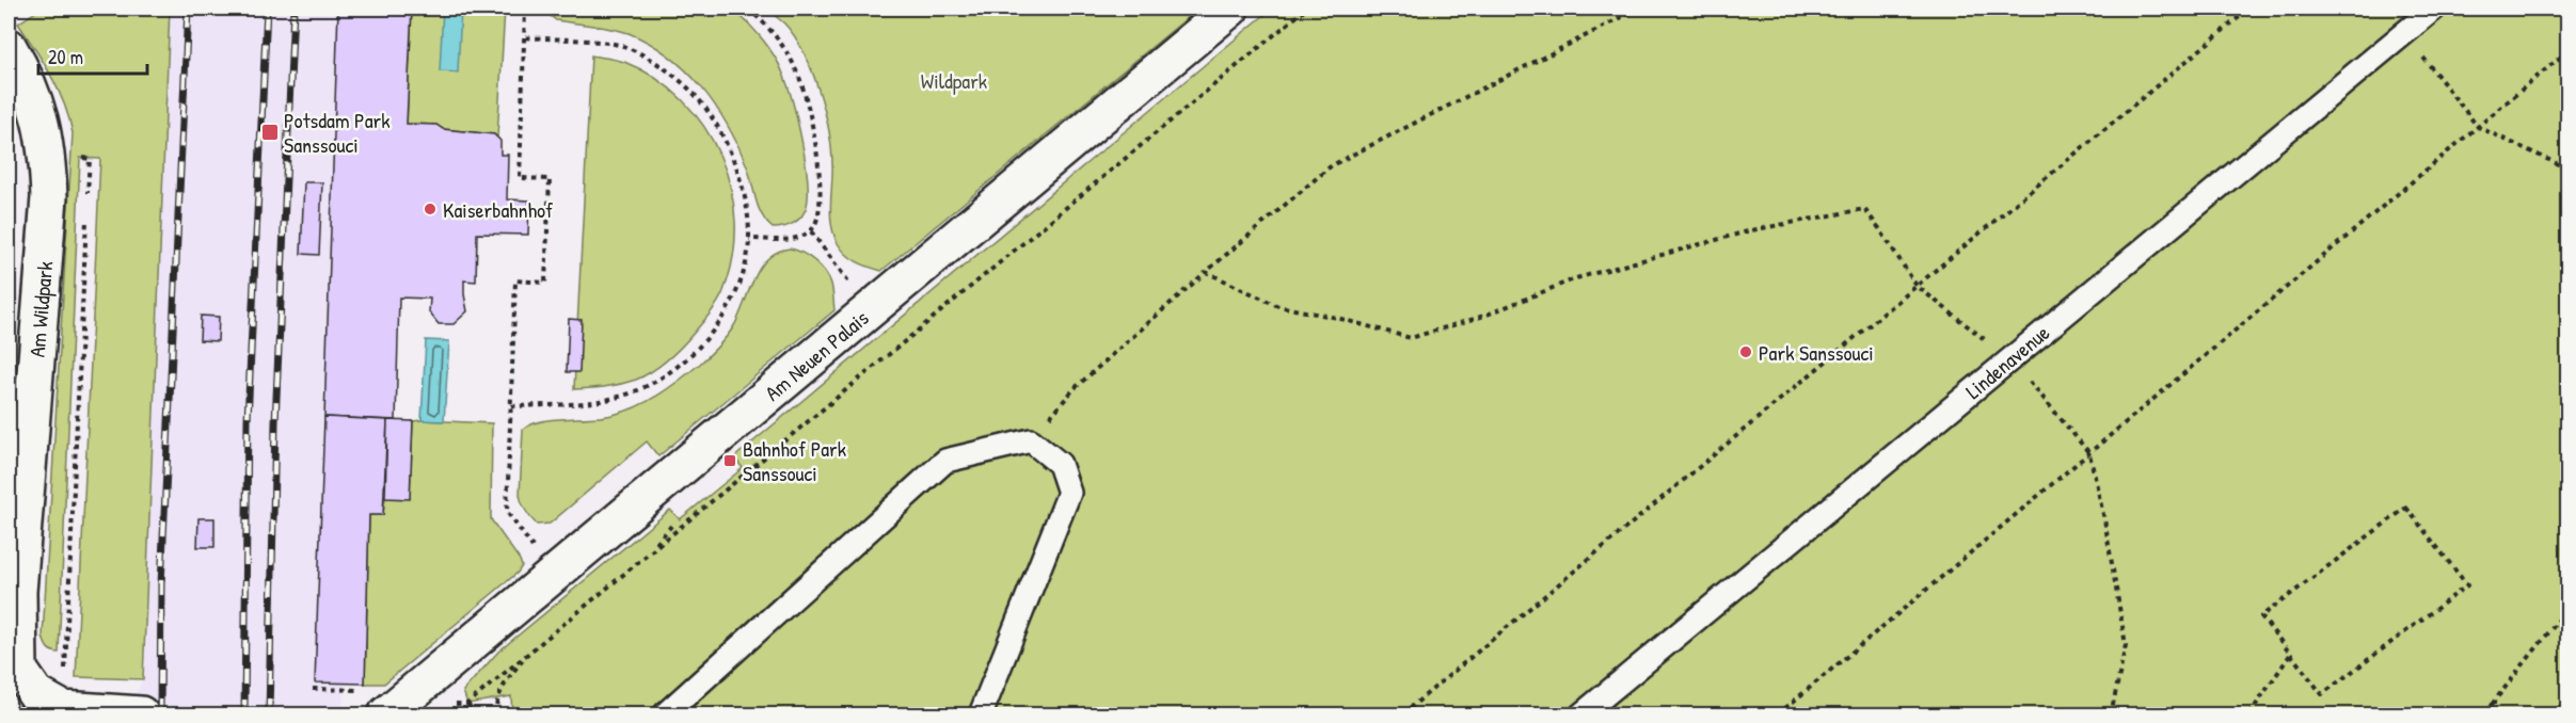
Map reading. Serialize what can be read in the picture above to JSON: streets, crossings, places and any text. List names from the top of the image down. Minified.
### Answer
{"streets":{"street":["Am Wildpark","Am Neuen Palais"],"lane":["Lindenavenue"]},"parks":["Wildpark"],"places":{"transit":["Potsdam Park Sanssouci","Bahnhof Park Sanssouci"],"other":["Kaiserbahnhof","Park Sanssouci"]},"scale_bar":"20 m"}
